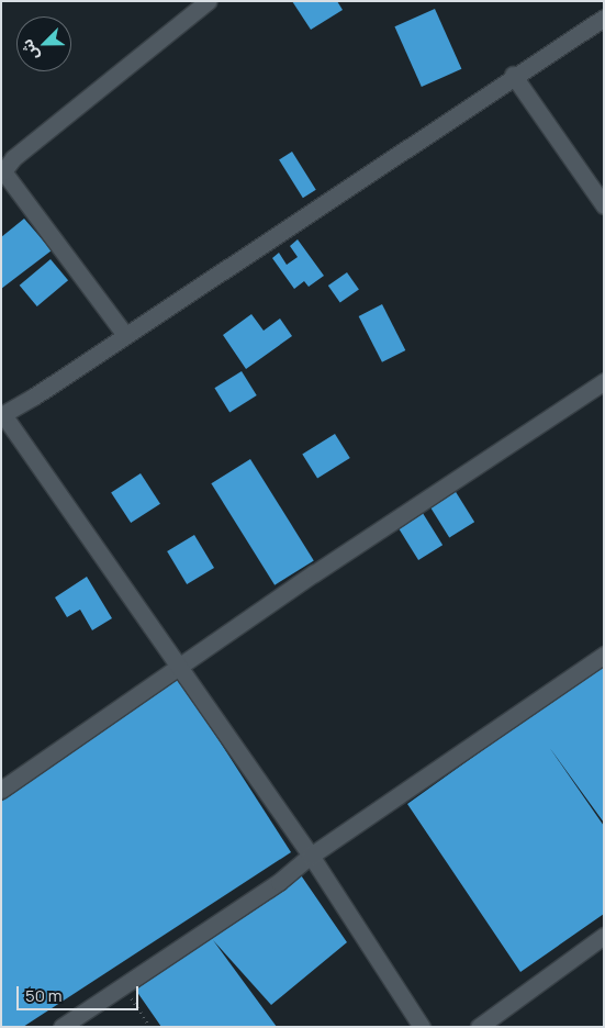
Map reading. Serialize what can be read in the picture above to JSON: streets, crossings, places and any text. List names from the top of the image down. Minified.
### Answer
{"scale_bar":"50 m","north":"bottom left"}
